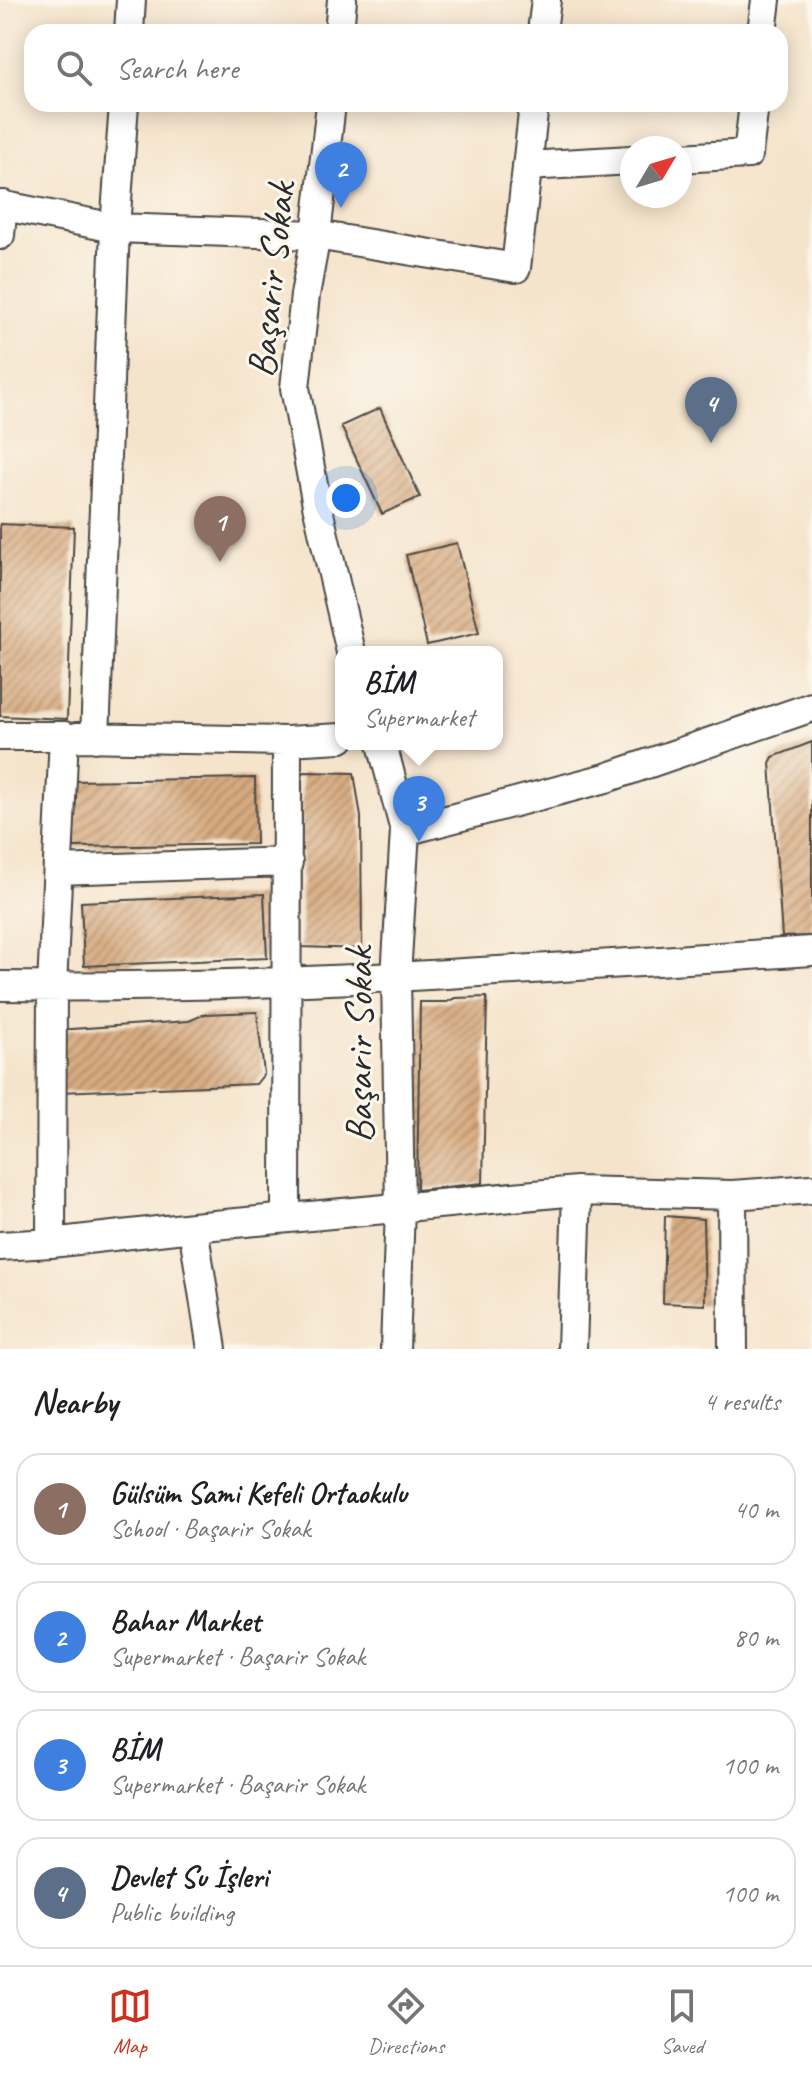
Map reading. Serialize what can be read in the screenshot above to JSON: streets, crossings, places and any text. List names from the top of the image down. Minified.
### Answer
{"streets":{"street":["Başarir Sokak"]},"north":"top right","page":{"search":"Search here","pins":["2","4","1","3"],"popup":["BİM","Supermarket"],"heading":["Nearby","4 results"],"list":[{"mark":"1","name":"Gülsüm Sami Kefeli Ortaokulu","note":"School · Başarir Sokak","value":"40 m"},{"mark":"2","name":"Bahar Market","note":"Supermarket · Başarir Sokak","value":"80 m"},{"mark":"3","name":"BİM","note":"Supermarket · Başarir Sokak","value":"100 m"},{"mark":"4","name":"Devlet Su İşleri","note":"Public building","value":"100 m"}],"nav":["Map","Directions","Saved"]}}
